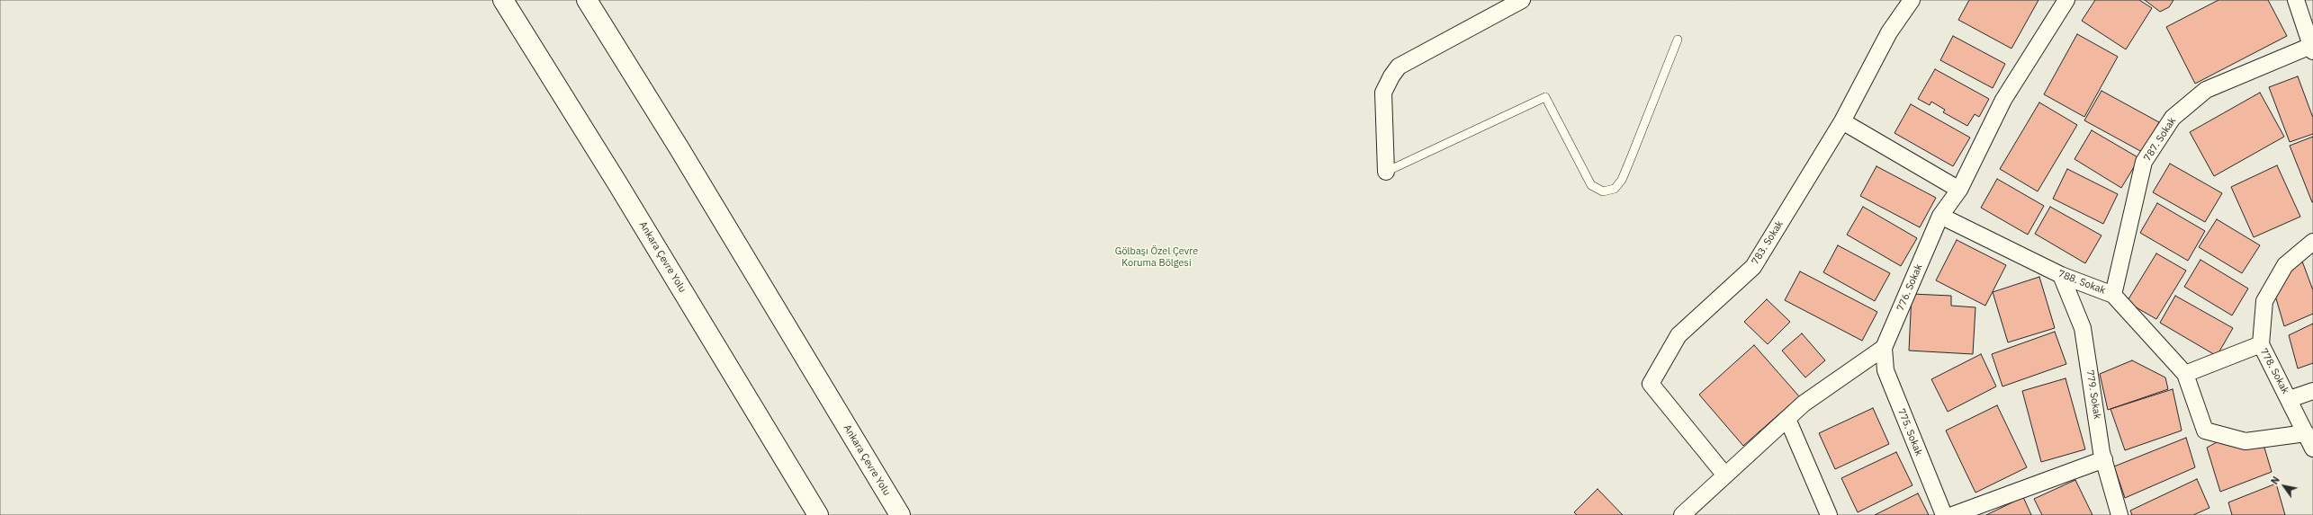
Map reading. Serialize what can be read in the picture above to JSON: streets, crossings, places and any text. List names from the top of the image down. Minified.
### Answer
{"streets":{"highway":["Ankara Çevre Yolu"],"street":["787. Sokak","783. Sokak","788. Sokak","776. Sokak","778. Sokak","779. Sokak","775. Sokak"]},"crossings":[["787. Sokak","788. Sokak"],["788. Sokak","776. Sokak"],["788. Sokak","779. Sokak"],["776. Sokak","775. Sokak"]],"parks":["Gölbaşı Özel Çevre Koruma Bölgesi"],"north":"top left"}
